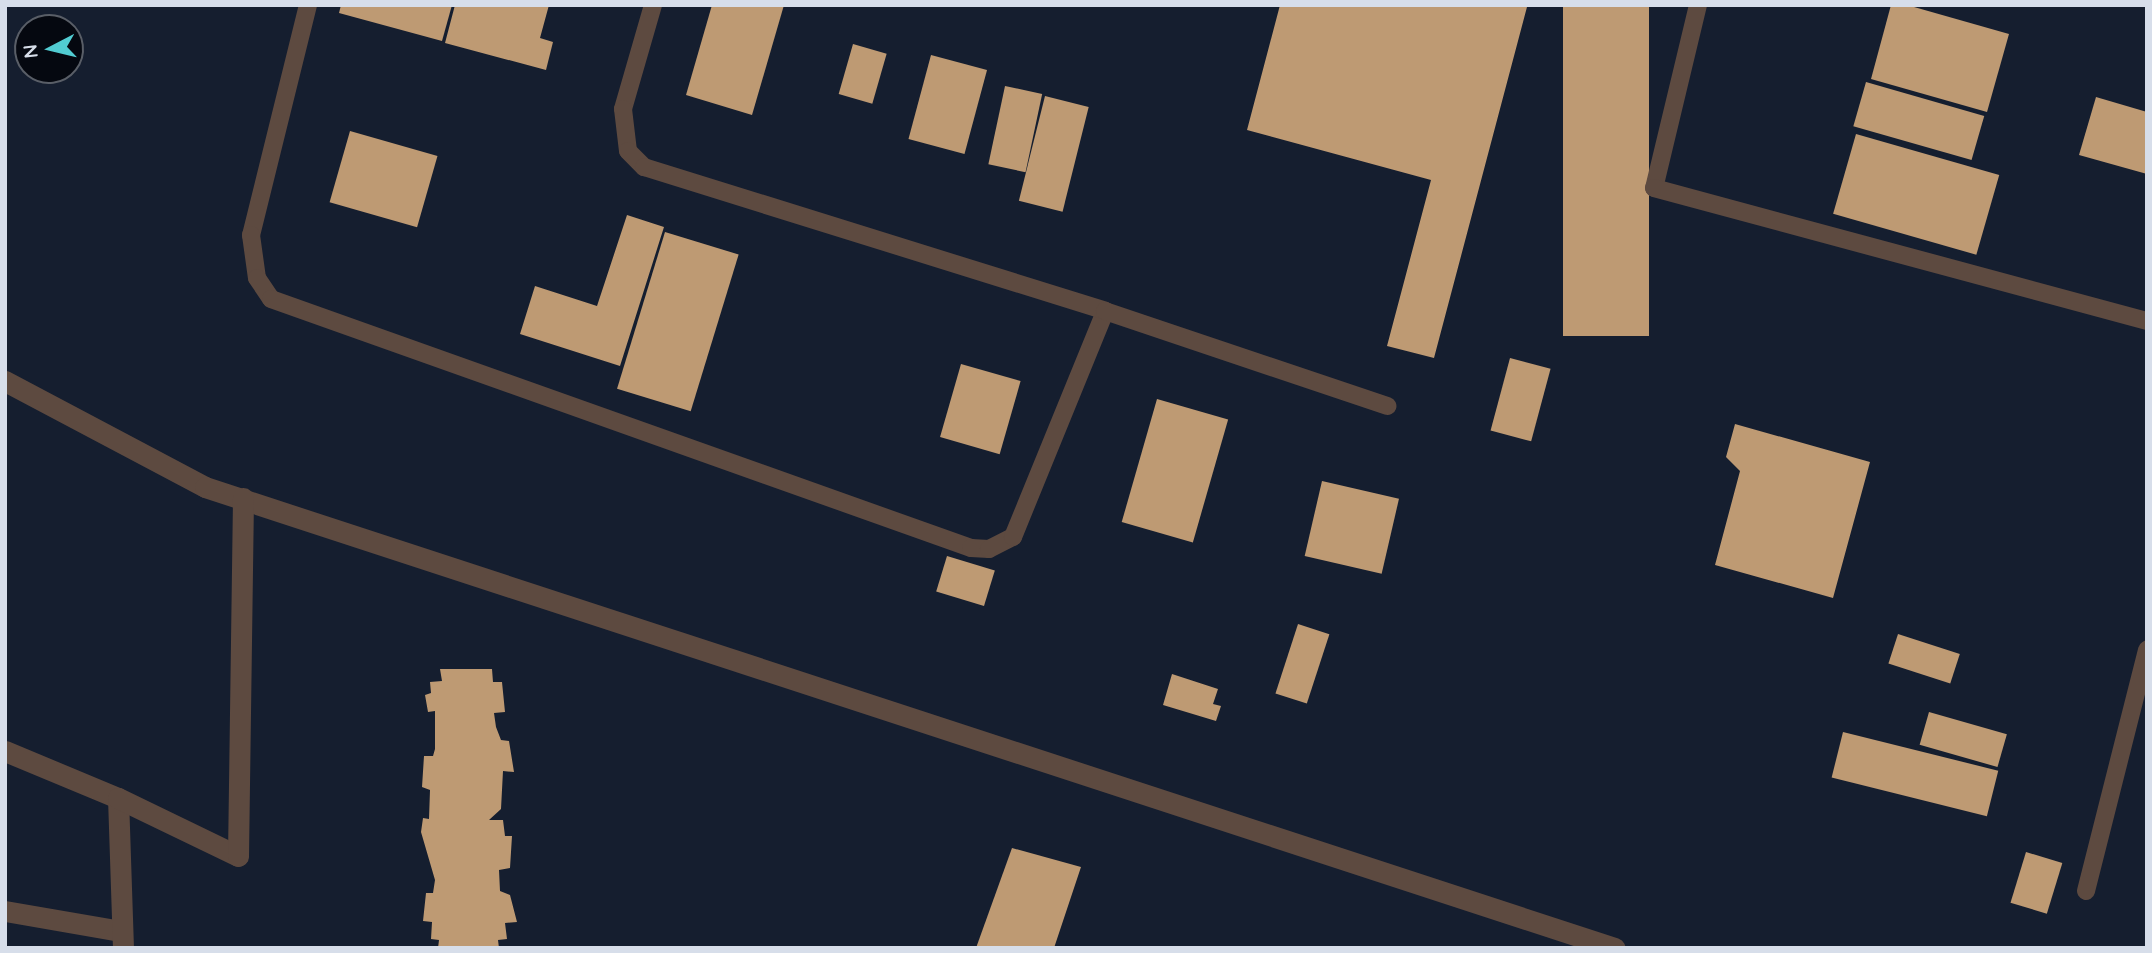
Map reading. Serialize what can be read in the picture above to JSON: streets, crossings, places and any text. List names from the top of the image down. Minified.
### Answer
{"north":"left"}
